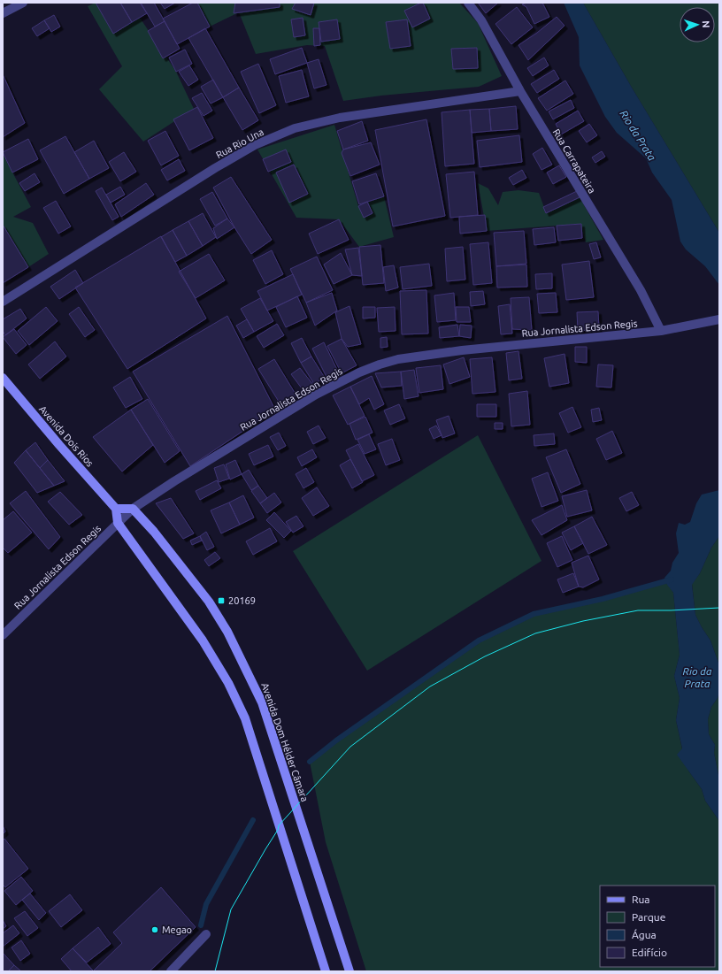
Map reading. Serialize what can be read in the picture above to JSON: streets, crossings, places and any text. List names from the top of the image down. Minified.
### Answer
{"streets":{"main road":["Avenida Dois Rios","Avenida Dom Hélder Câmara"],"street":["Rua Rio Una","Rua Carrapateira","Rua Jornalista Edson Regis"]},"crossings":[["Rua Rio Una","Rua Carrapateira"],["Rua Carrapateira","Rua Jornalista Edson Regis"],["Rua Jornalista Edson Regis","Avenida Dom Hélder Câmara"]],"water":["Rio da Prata"],"places":{"transit":["20169"],"other":["Megao"]},"legend":["Rua","Parque","Água","Edifício"],"north":"right"}
